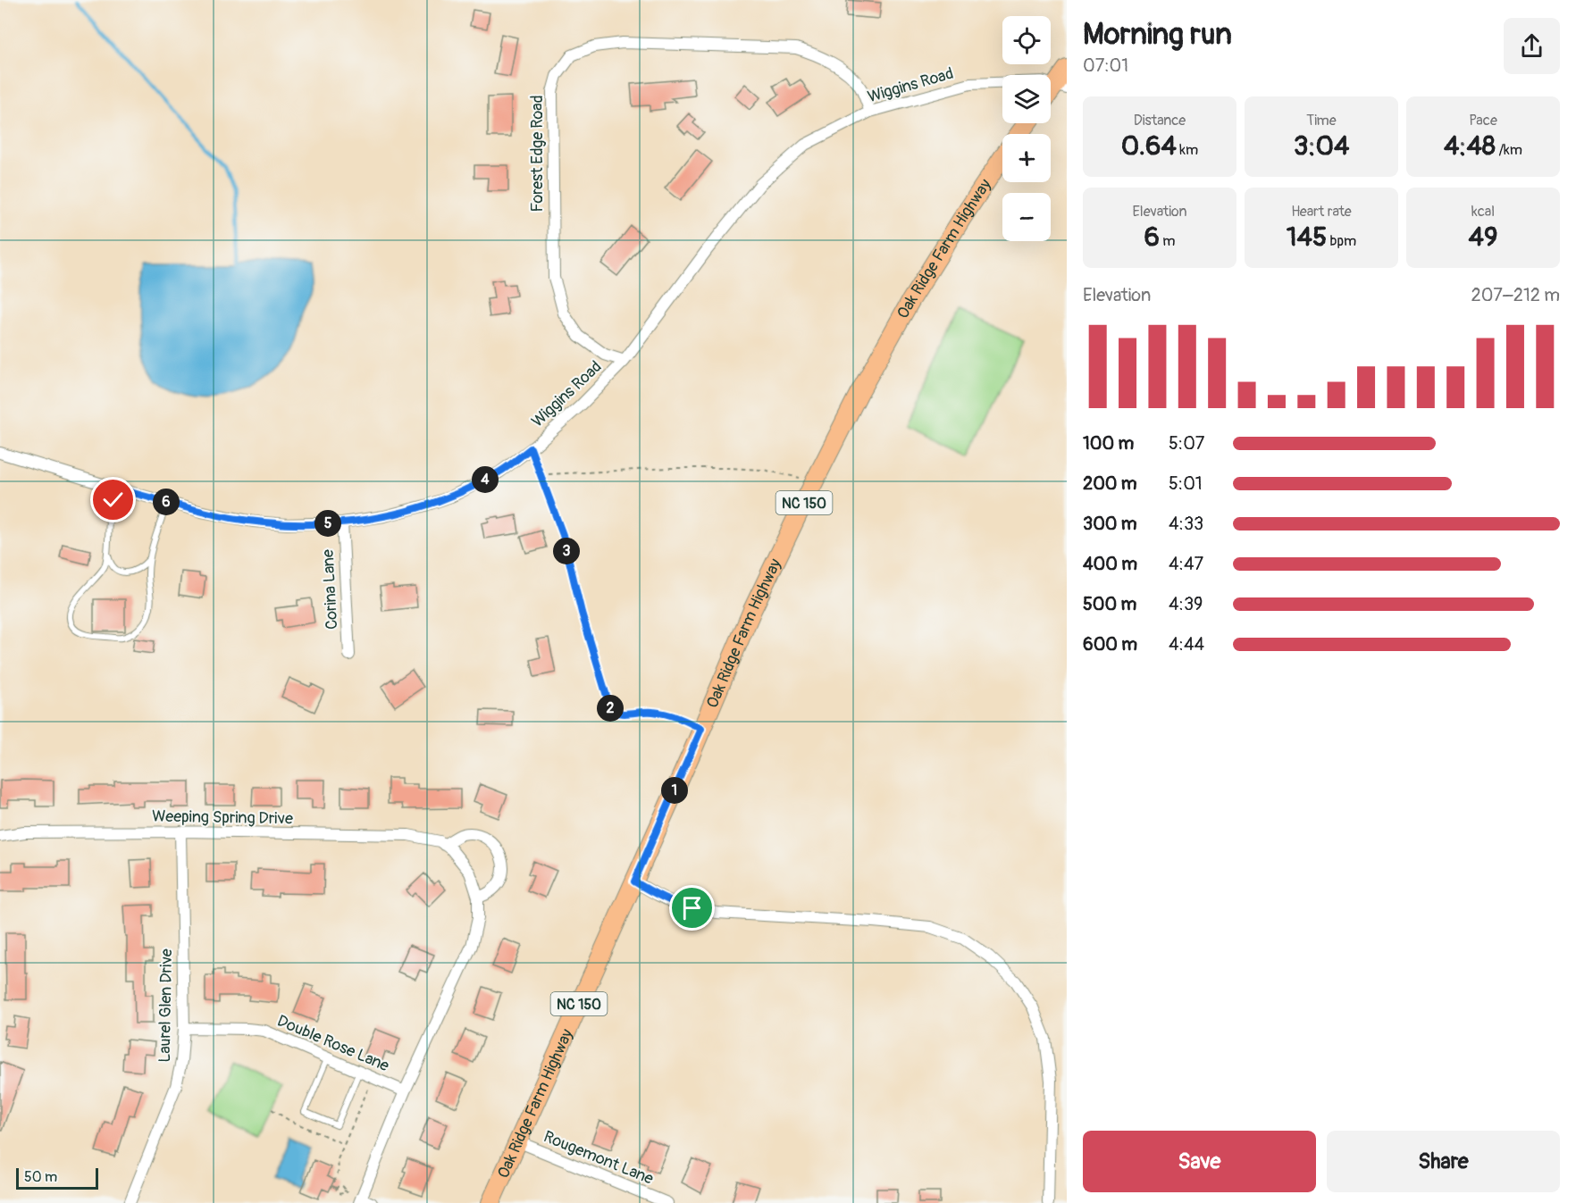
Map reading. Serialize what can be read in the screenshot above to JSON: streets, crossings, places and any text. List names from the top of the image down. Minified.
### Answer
{"streets":{"main road":["Oak Ridge Farm Highway","NC 150"],"street":["Wiggins Road","Forest Edge Road","Corina Lane","Weeping Spring Drive","Laurel Glen Drive","Double Rose Lane","Rougemont Lane"]},"crossings":[["Wiggins Road","Forest Edge Road"],["Wiggins Road","Corina Lane"],["Oak Ridge Farm Highway","Rougemont Lane"],["Weeping Spring Drive","Laurel Glen Drive"],["Weeping Spring Drive","Double Rose Lane"],["Laurel Glen Drive","Double Rose Lane"]],"scale_bar":"50 m","page":{"heading":["Morning run","07:01"],"map_buttons":["+","−"],"stats":[["Distance","0.64 km"],["Time","3:04"],["Pace","4:48 /km"],["Elevation","6 m"],["Heart rate","145 bpm"],["kcal","49"]],"chart":["Elevation","207–212 m"],"list":[{"name":"100 m","note":"5:07"},{"name":"200 m","note":"5:01"},{"name":"300 m","note":"4:33"},{"name":"400 m","note":"4:47"},{"name":"500 m","note":"4:39"},{"name":"600 m","note":"4:44"}],"pins":["4","6","5","3","2","1"],"buttons":["Save","Share"],"scale":"50 m"}}
